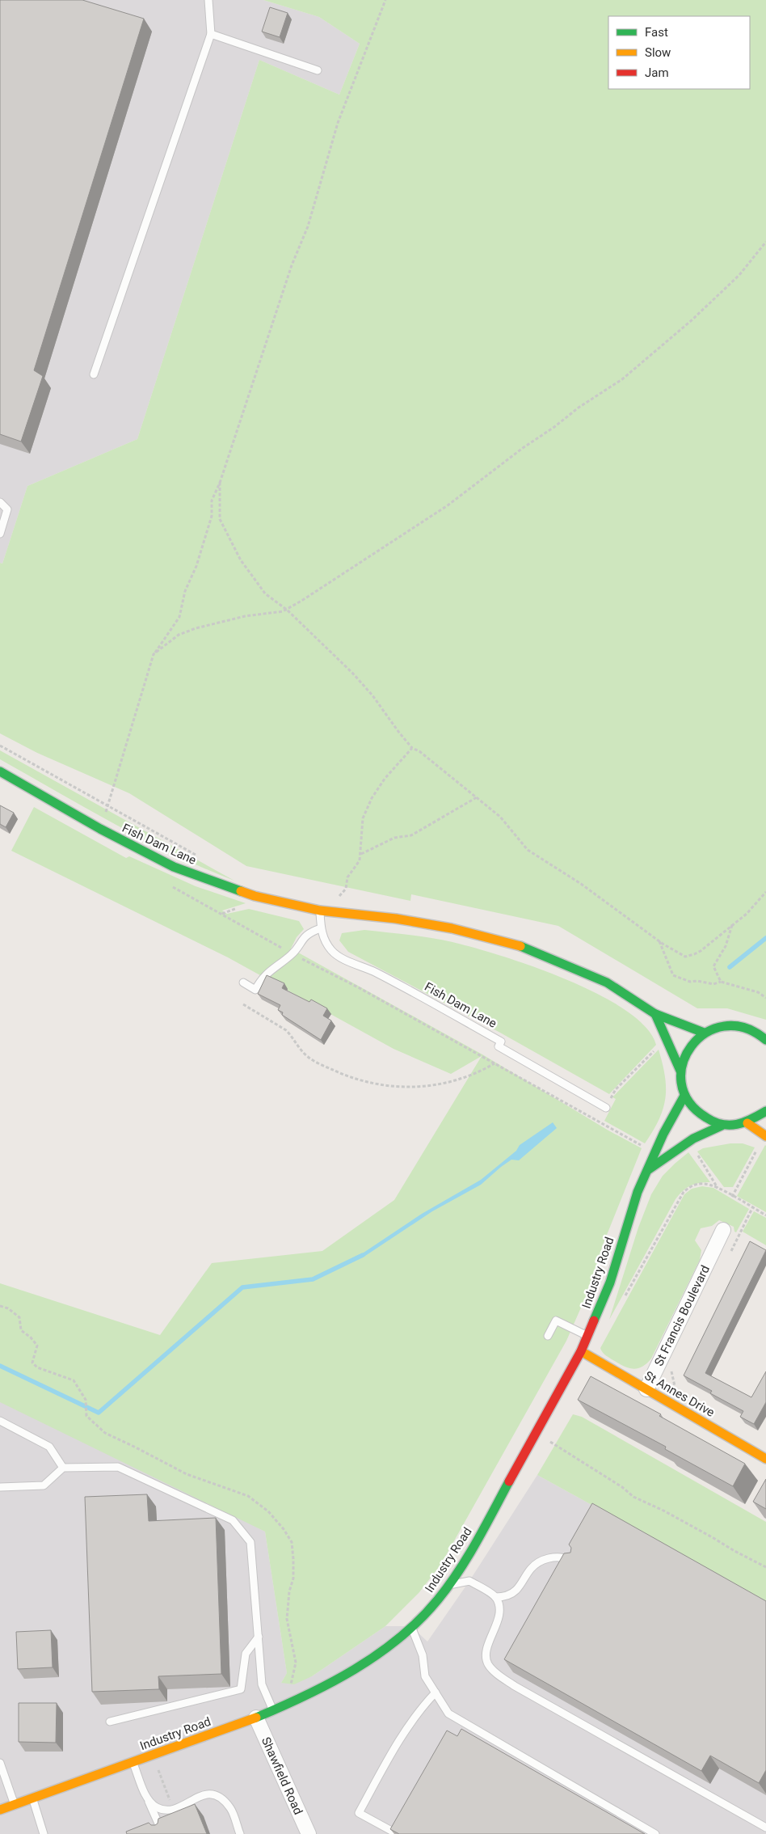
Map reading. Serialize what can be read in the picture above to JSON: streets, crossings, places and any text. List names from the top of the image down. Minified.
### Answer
{"streets":{"street":["Fish Dam Lane","Industry Road","St Francis Boulevard","St Annes Drive","Shawfield Road"]},"crossings":[["Industry Road","St Annes Drive"],["Industry Road","Shawfield Road"],["St Francis Boulevard","St Annes Drive"]],"legend":["Fast","Slow","Jam"]}
